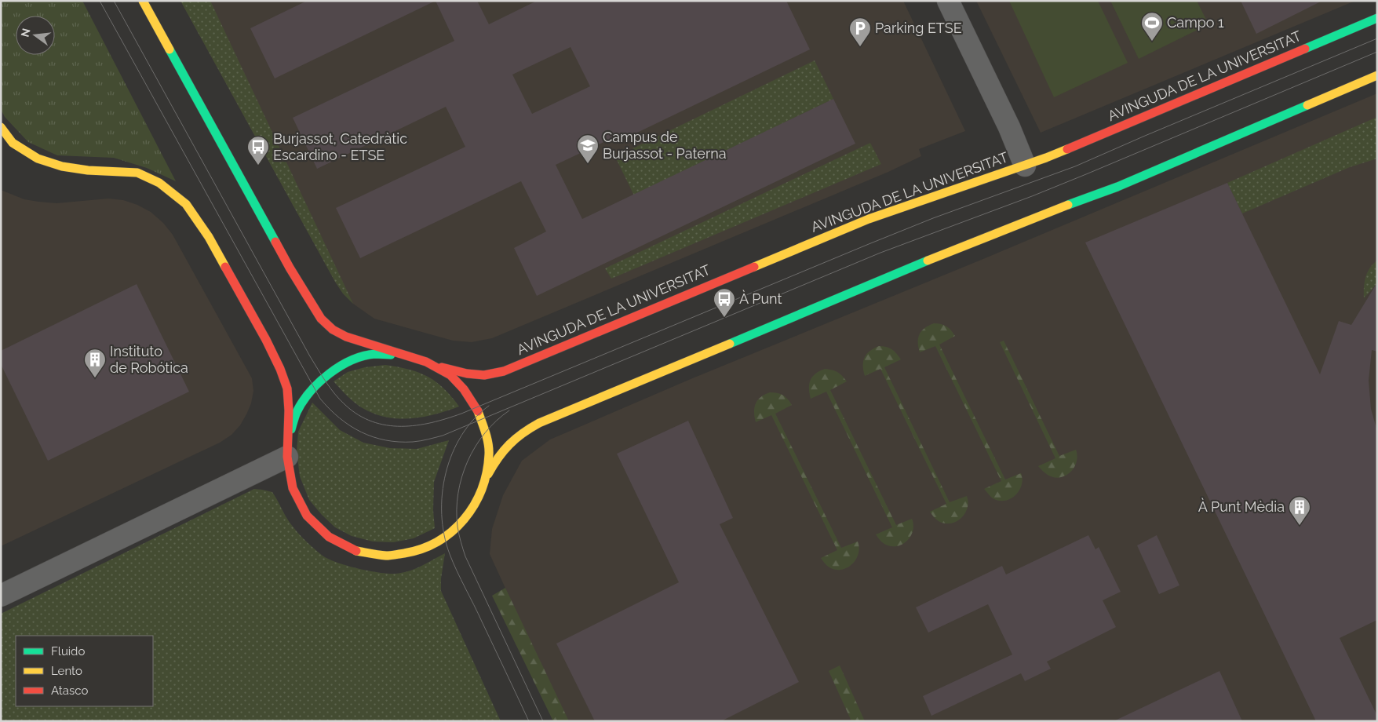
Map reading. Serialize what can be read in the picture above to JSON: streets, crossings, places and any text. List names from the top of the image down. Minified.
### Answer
{"streets":{"street":["AVINGUDA DE LA UNIVERSITAT"]},"places":{"sports":["Campo 1"],"parking":["Parking ETSE"],"school or university":["Campus de Burjassot - Paterna"],"bus stop":["Burjassot, Catedràtic Escardino - ETSE","À Punt"],"building":["Instituto de Robótica","À Punt Mèdia"]},"legend":["Fluido","Lento","Atasco"],"north":"left"}
